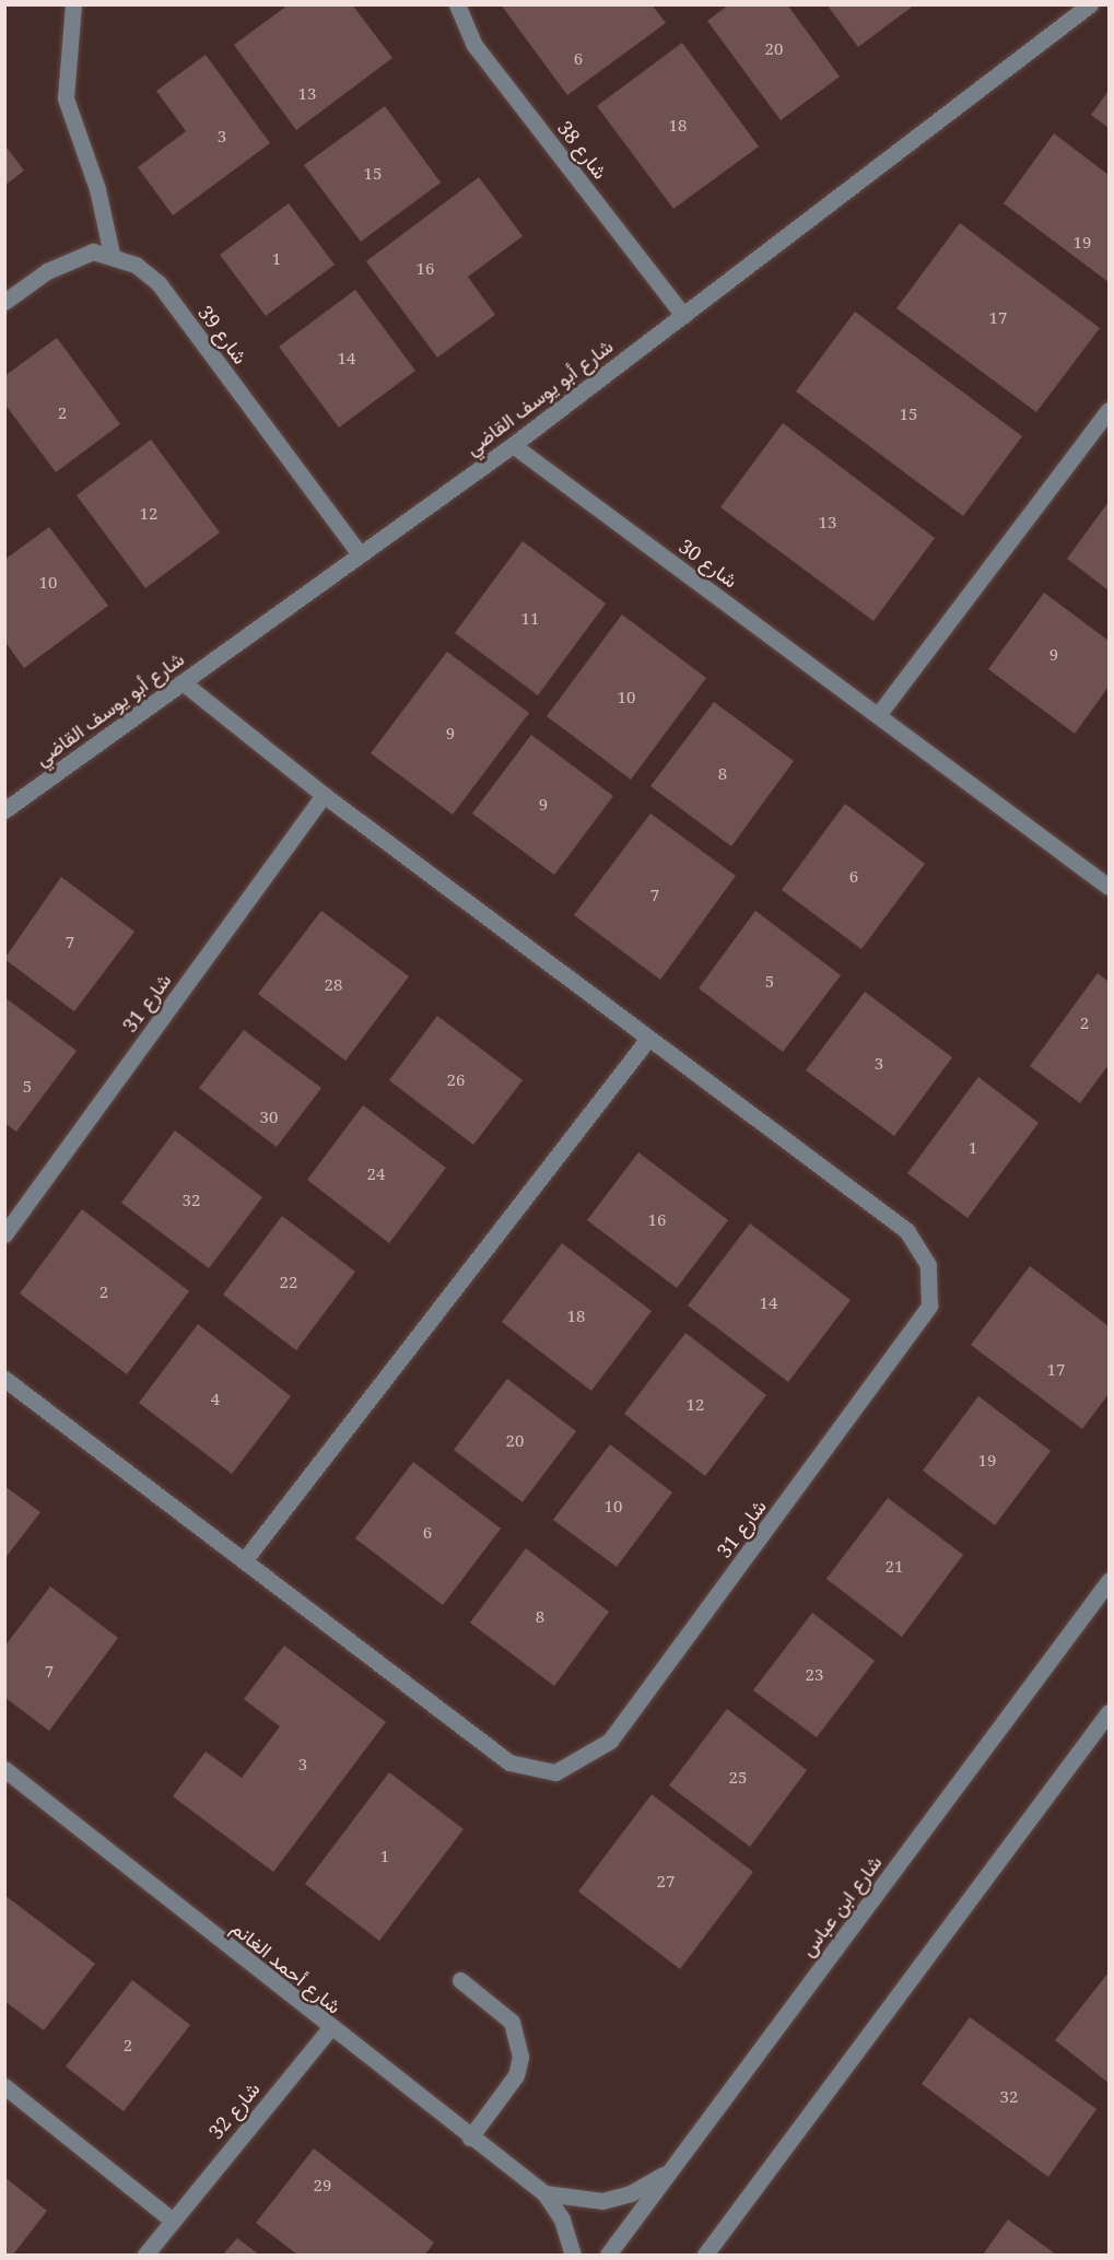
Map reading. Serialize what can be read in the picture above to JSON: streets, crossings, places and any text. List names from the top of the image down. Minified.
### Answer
{"streets":{"street":["شارع 38","شارع 39","شارع أبو يوسف القاضي","شارع 30","شارع 31","شارع ابن عباس","شارع أحمد الغانم","شارع 32"]},"crossings":[["شارع 38","شارع أبو يوسف القاضي"],["شارع 39","شارع أبو يوسف القاضي"],["شارع أبو يوسف القاضي","شارع 30"],["شارع أبو يوسف القاضي","شارع 31"],["شارع ابن عباس","شارع أحمد الغانم"],["شارع أحمد الغانم","شارع 32"]],"house_numbers":["20","6","13","18","3","15","19","1","16","17","14","2","15","12","13","10","11","9","10","9","8","9","6","7","7","5","28","2","3","26","5","30","1","24","32","16","22","2","14","18","17","4","12","20","19","10","6","21","8","7","23","3","25","1","27","2","32","29"]}
